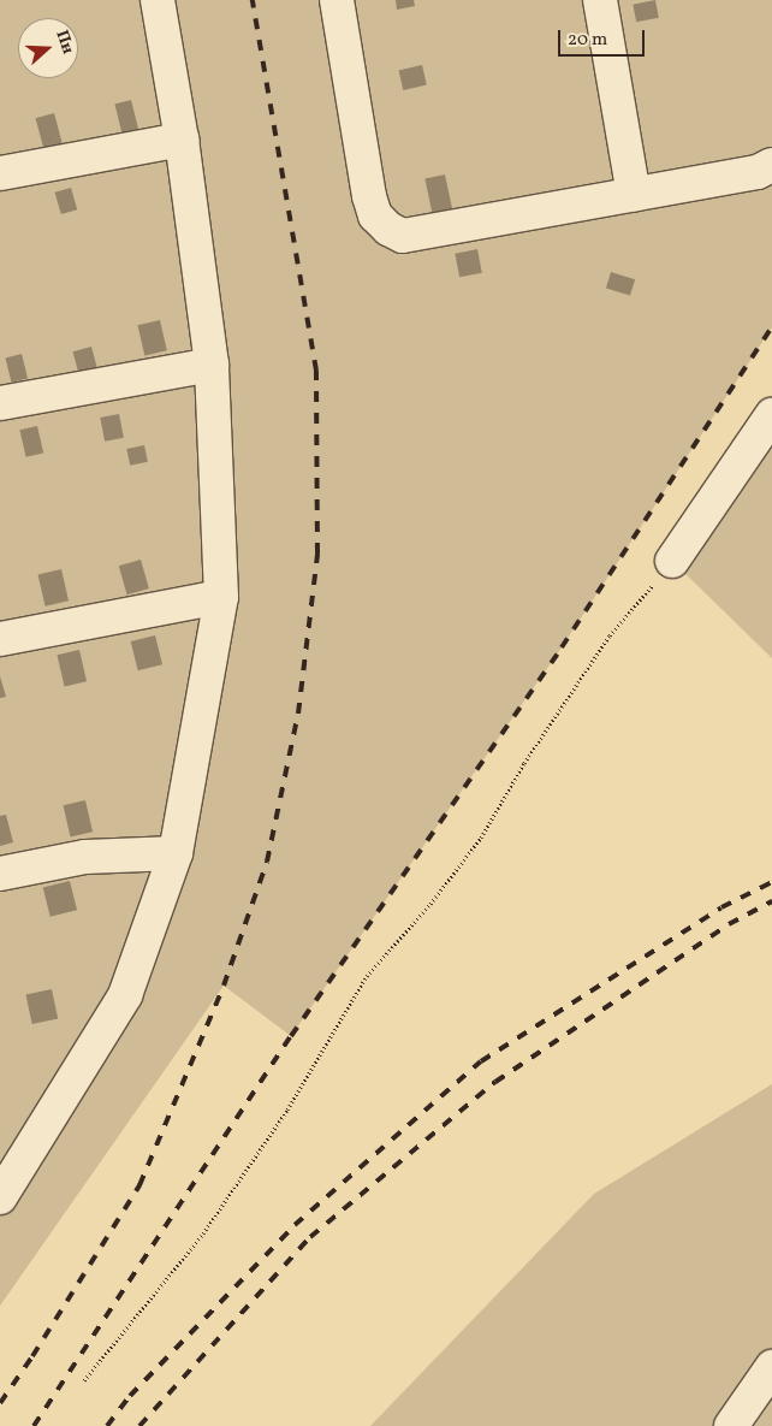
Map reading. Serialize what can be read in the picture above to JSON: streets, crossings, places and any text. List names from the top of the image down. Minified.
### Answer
{"scale_bar":"20 m","north":"right"}
